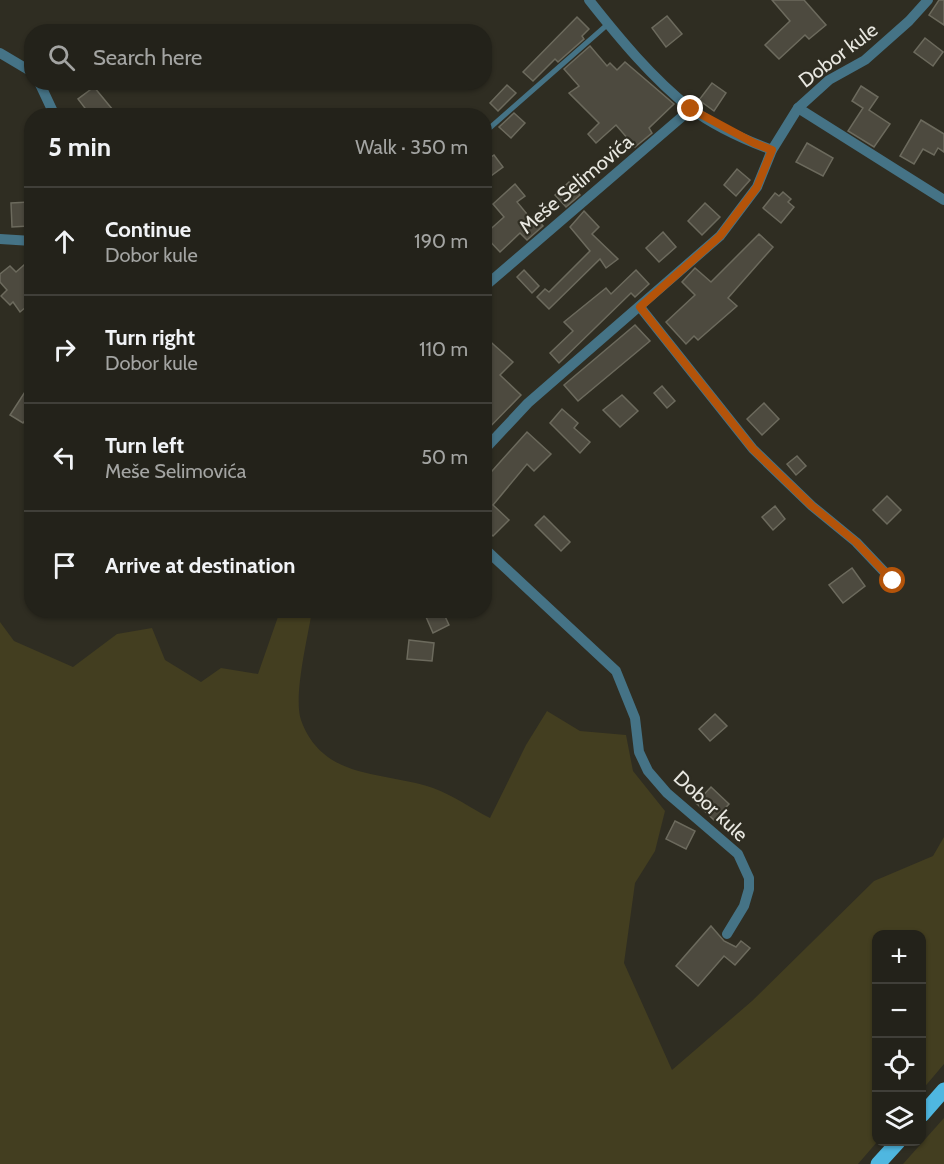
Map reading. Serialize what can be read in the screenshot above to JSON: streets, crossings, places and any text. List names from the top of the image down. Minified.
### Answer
{"streets":{"street":["Dobor kule","Meše Selimovića"]},"page":{"search":"Search here","heading":["5 min","Walk · 350 m"],"list":[["Continue","Dobor kule","190 m"],["Turn right","Dobor kule","110 m"],["Turn left","Meše Selimovića","50 m"],"Arrive at destination"],"map_buttons":["+","−"]}}
